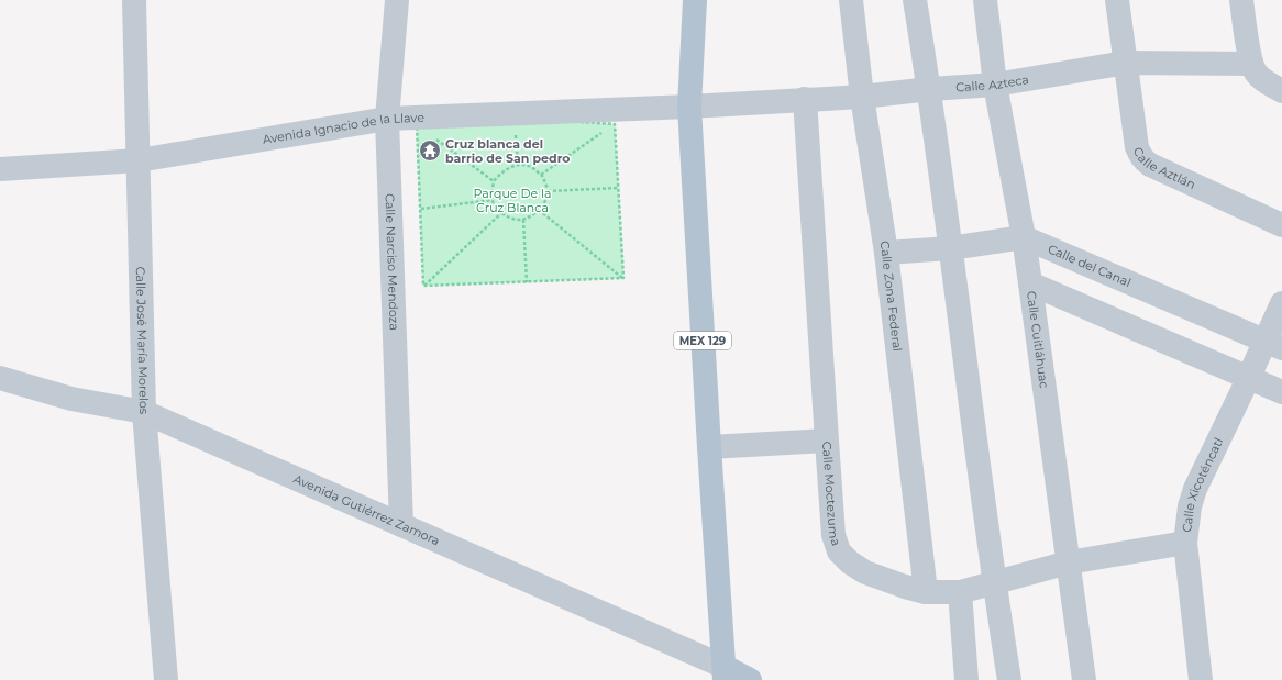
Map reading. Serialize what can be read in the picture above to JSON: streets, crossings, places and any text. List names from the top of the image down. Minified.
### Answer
{"streets":{"main road":["MEX 129"],"street":["Calle Azteca","Avenida Ignacio de la Llave","Calle Aztlán","Calle Narciso Mendoza","Calle del Canal","Calle Zona Federal","Calle Cuitláhuac","Calle José María Morelos","Calle Xicoténcatl","Calle Moctezuma","Avenida Gutiérrez Zamora"]},"crossings":[["Calle Azteca","Avenida Ignacio de la Llave"],["Calle Azteca","Calle Aztlán"],["Calle Azteca","Calle Zona Federal"],["Calle Azteca","Calle Cuitláhuac"],["Calle Azteca","MEX 129"],["Calle Azteca","Calle Moctezuma"],["Avenida Ignacio de la Llave","Calle Narciso Mendoza"],["Avenida Ignacio de la Llave","Calle José María Morelos"],["Avenida Ignacio de la Llave","MEX 129"],["Calle Narciso Mendoza","Avenida Gutiérrez Zamora"],["Calle del Canal","Calle Cuitláhuac"],["Calle del Canal","Calle Xicoténcatl"],["Calle Zona Federal","Calle Moctezuma"],["Calle Cuitláhuac","Calle Moctezuma"],["Calle José María Morelos","Avenida Gutiérrez Zamora"],["MEX 129","Avenida Gutiérrez Zamora"],["Calle Xicoténcatl","Calle Moctezuma"]],"parks":["Parque De la Cruz Blanca"],"places":{"temple":["Cruz blanca del barrio de San pedro"]}}
